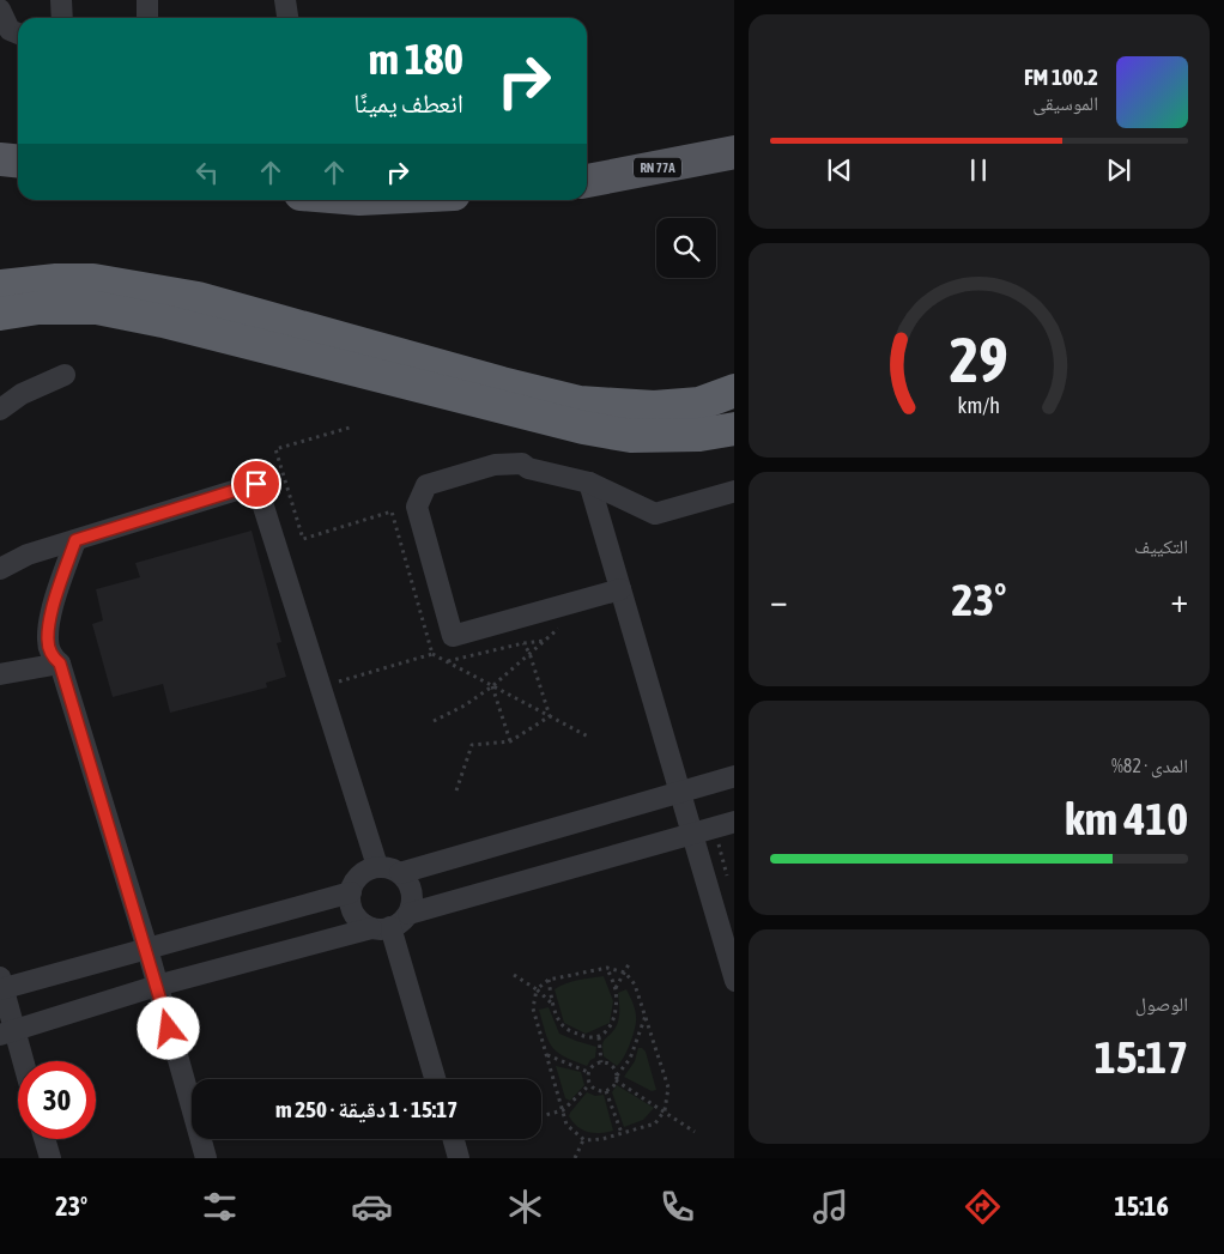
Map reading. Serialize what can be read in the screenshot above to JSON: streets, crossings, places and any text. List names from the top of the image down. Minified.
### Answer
{"streets":{"main road":["RN 77A"]},"page":{"turn":["180 m","انعطف يمينًا"],"song":["100.2 FM","الموسيقى"],"tile":["التكييف",["المدى · 82%","410 km"],["الوصول","15:17"]],"heat":["−","23°","+"],"limit":"30","trip":"15:17 · 1 دقيقة · 250 m","tabs":["15:16","23°"],"gauge":["29","km/h"]}}
